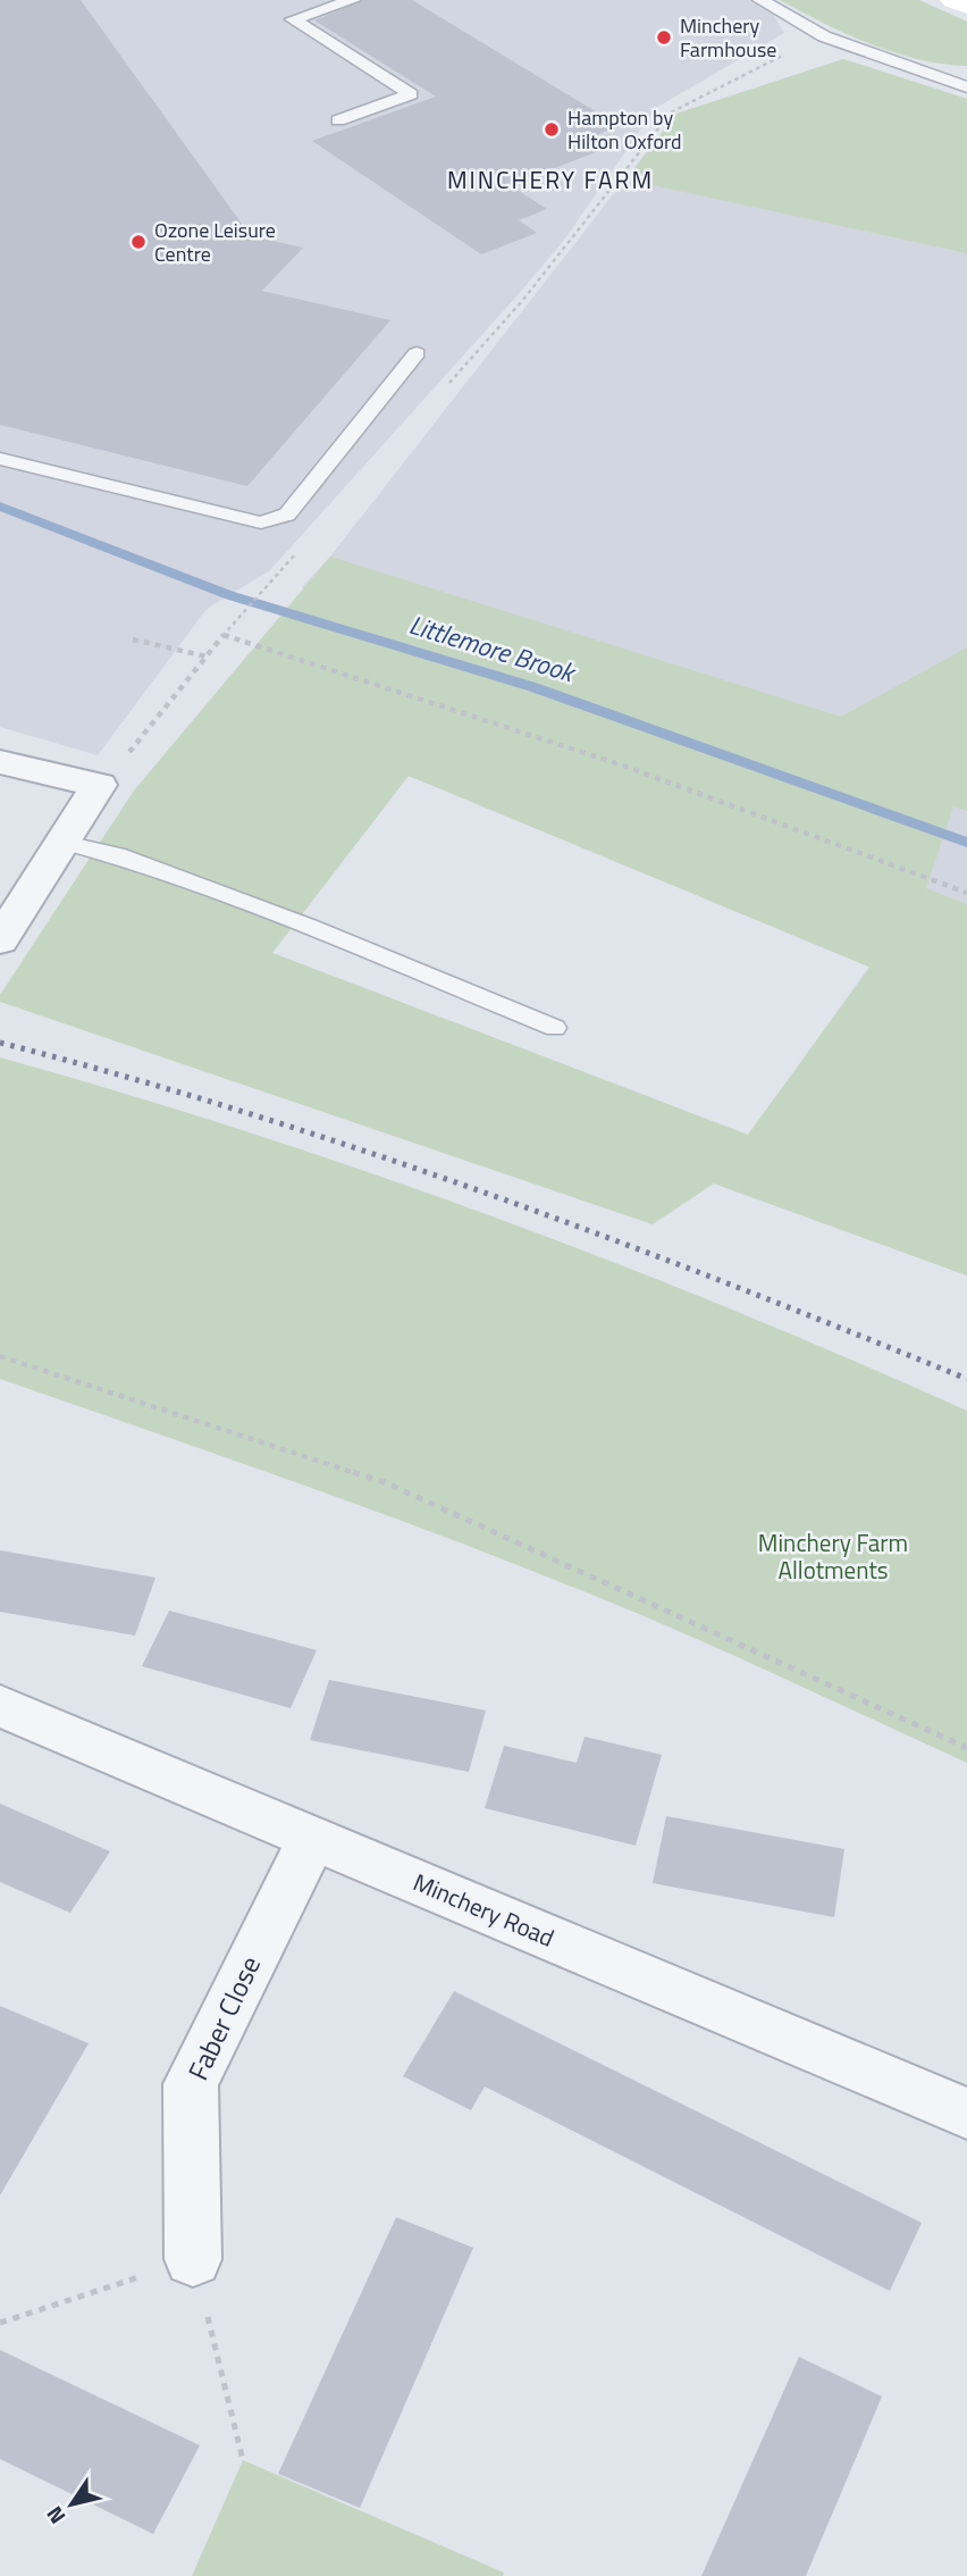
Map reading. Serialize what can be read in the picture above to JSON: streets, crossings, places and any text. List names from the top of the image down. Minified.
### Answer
{"streets":{"street":["Minchery Road","Faber Close"]},"crossings":[["Minchery Road","Faber Close"]],"districts":["MINCHERY FARM"],"water":["Littlemore Brook"],"parks":["Minchery Farm Allotments"],"places":["Minchery Farmhouse","Hampton by Hilton Oxford","Ozone Leisure Centre"],"north":"bottom left"}
